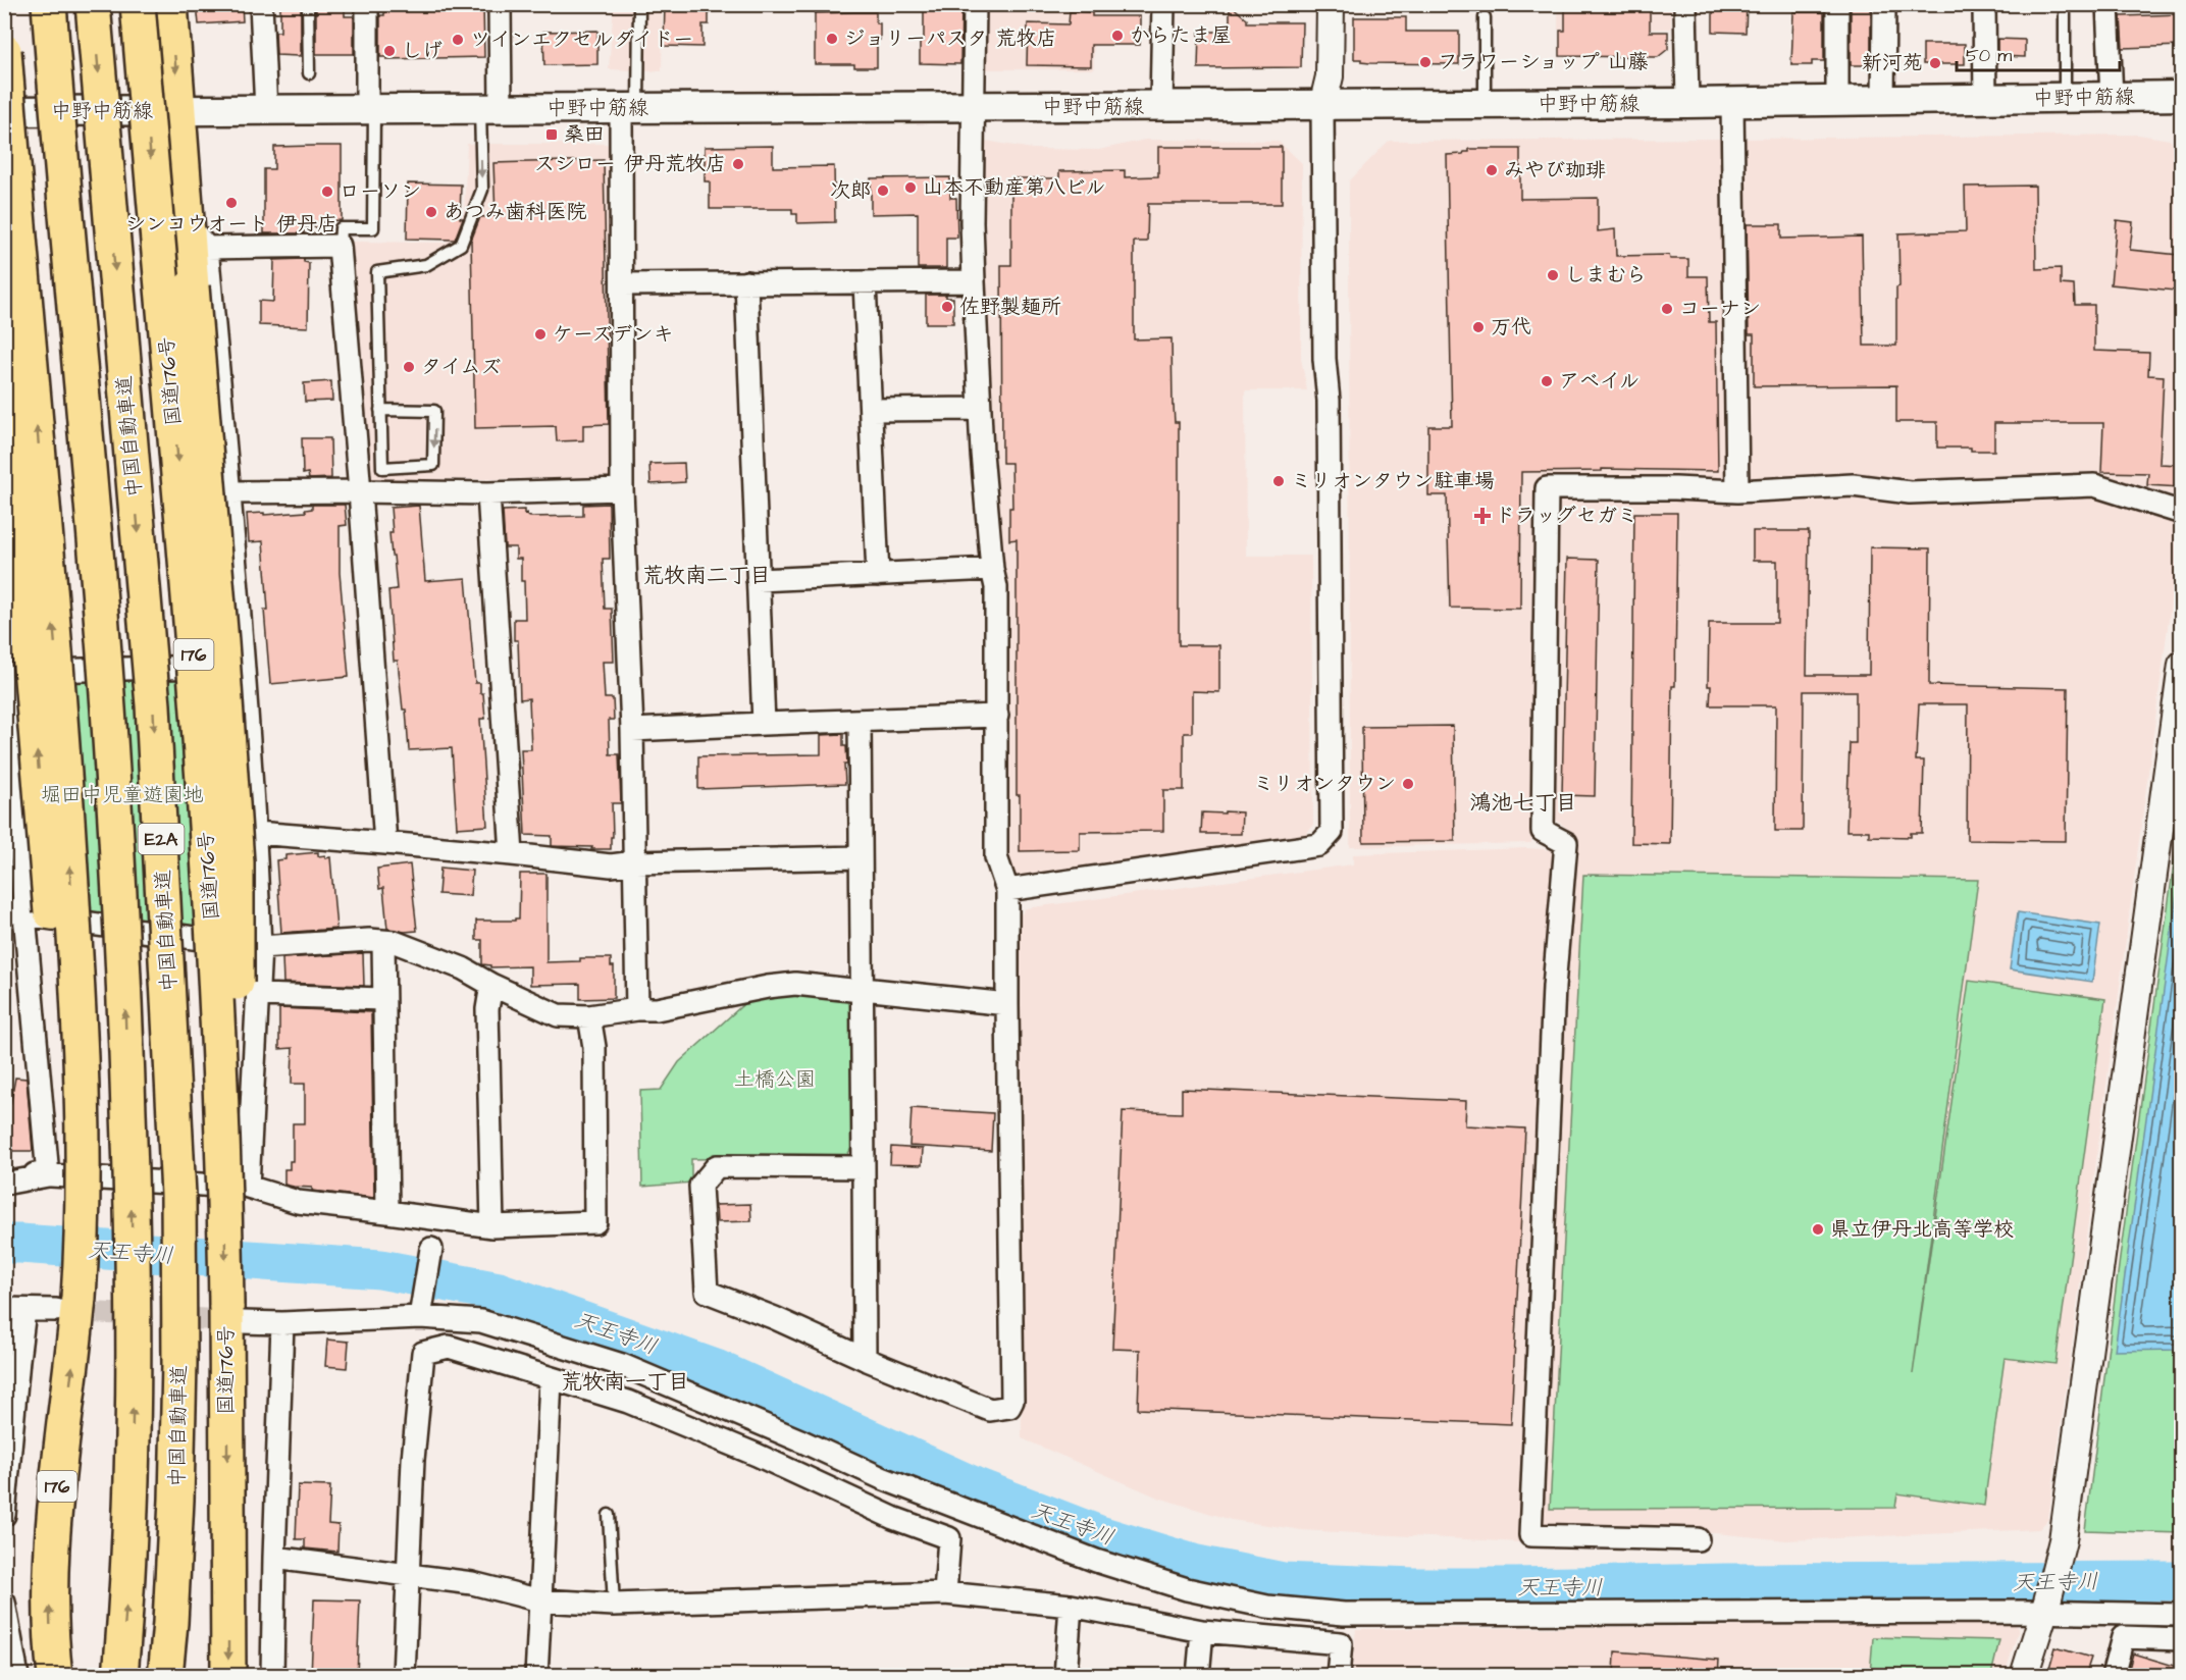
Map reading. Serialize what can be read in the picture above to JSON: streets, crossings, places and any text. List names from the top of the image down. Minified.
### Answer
{"streets":{"highway":["国道176号","中国自動車道","176","E2A"],"main road":["中野中筋線"]},"districts":["荒牧南二丁目","鴻池七丁目","荒牧南一丁目"],"water":["天王寺川"],"parks":["堀田中児童遊園地","土橋公園"],"places":{"other":["からたま屋","ジョリーパスタ 荒牧店","ツインエクセルダイドー","しげ","フラワーショップ 山藤","新河苑","スシロー 伊丹荒牧店","みやび珈琲","山本不動産第八ビル","次郎","ローソン","シンコウオート 伊丹店","あつみ歯科医院","しまむら","佐野製麺所","コーナン","万代","ケーズデンキ","タイムズ","アベイル","ミリオンタウン駐車場","ミリオンタウン","県立伊丹北高等学校"],"transit":["桑田"],"health":["ドラッグセガミ"]},"scale_bar":"50 m"}
